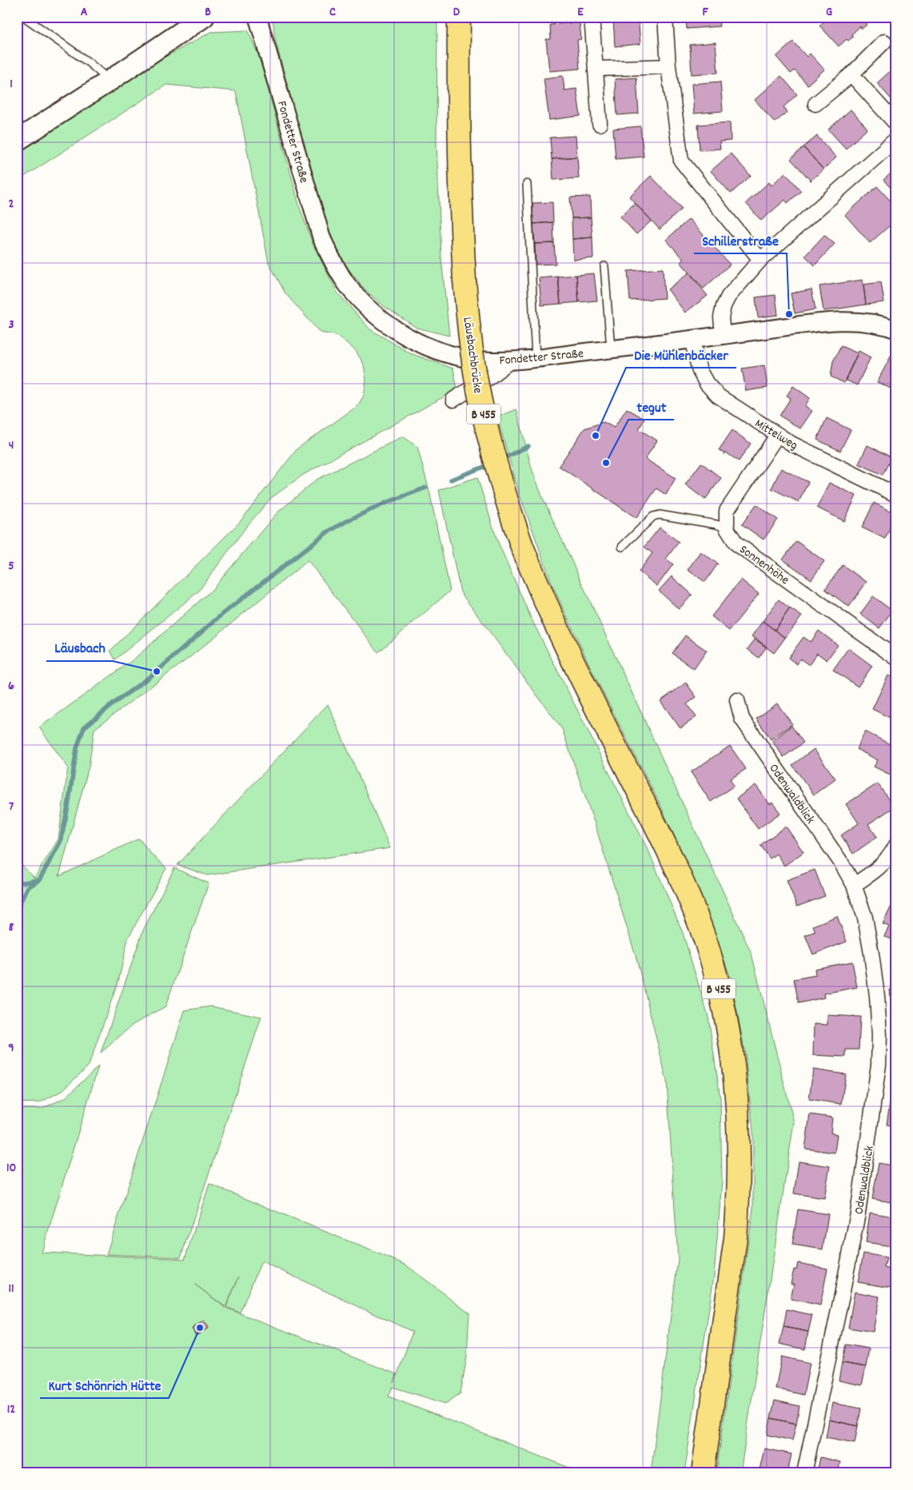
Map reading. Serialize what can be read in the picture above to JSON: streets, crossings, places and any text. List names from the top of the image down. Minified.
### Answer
{"streets":{"main road":["Läusbachbrücke","B 455"],"street":["Fondetter Straße","Mittelweg","Sonnenhöhe","Odenwaldblick"]},"crossings":[["Fondetter Straße","Mittelweg"]],"places":["Schillerstraße","Die Mühlenbäcker","tegut","Läusbach","Kurt Schönrich Hütte"],"grid":{"columns":["A","B","C","D","E","F","G"],"rows":["1","2","3","4","5","6","7","8","9","10","11","12"]}}
